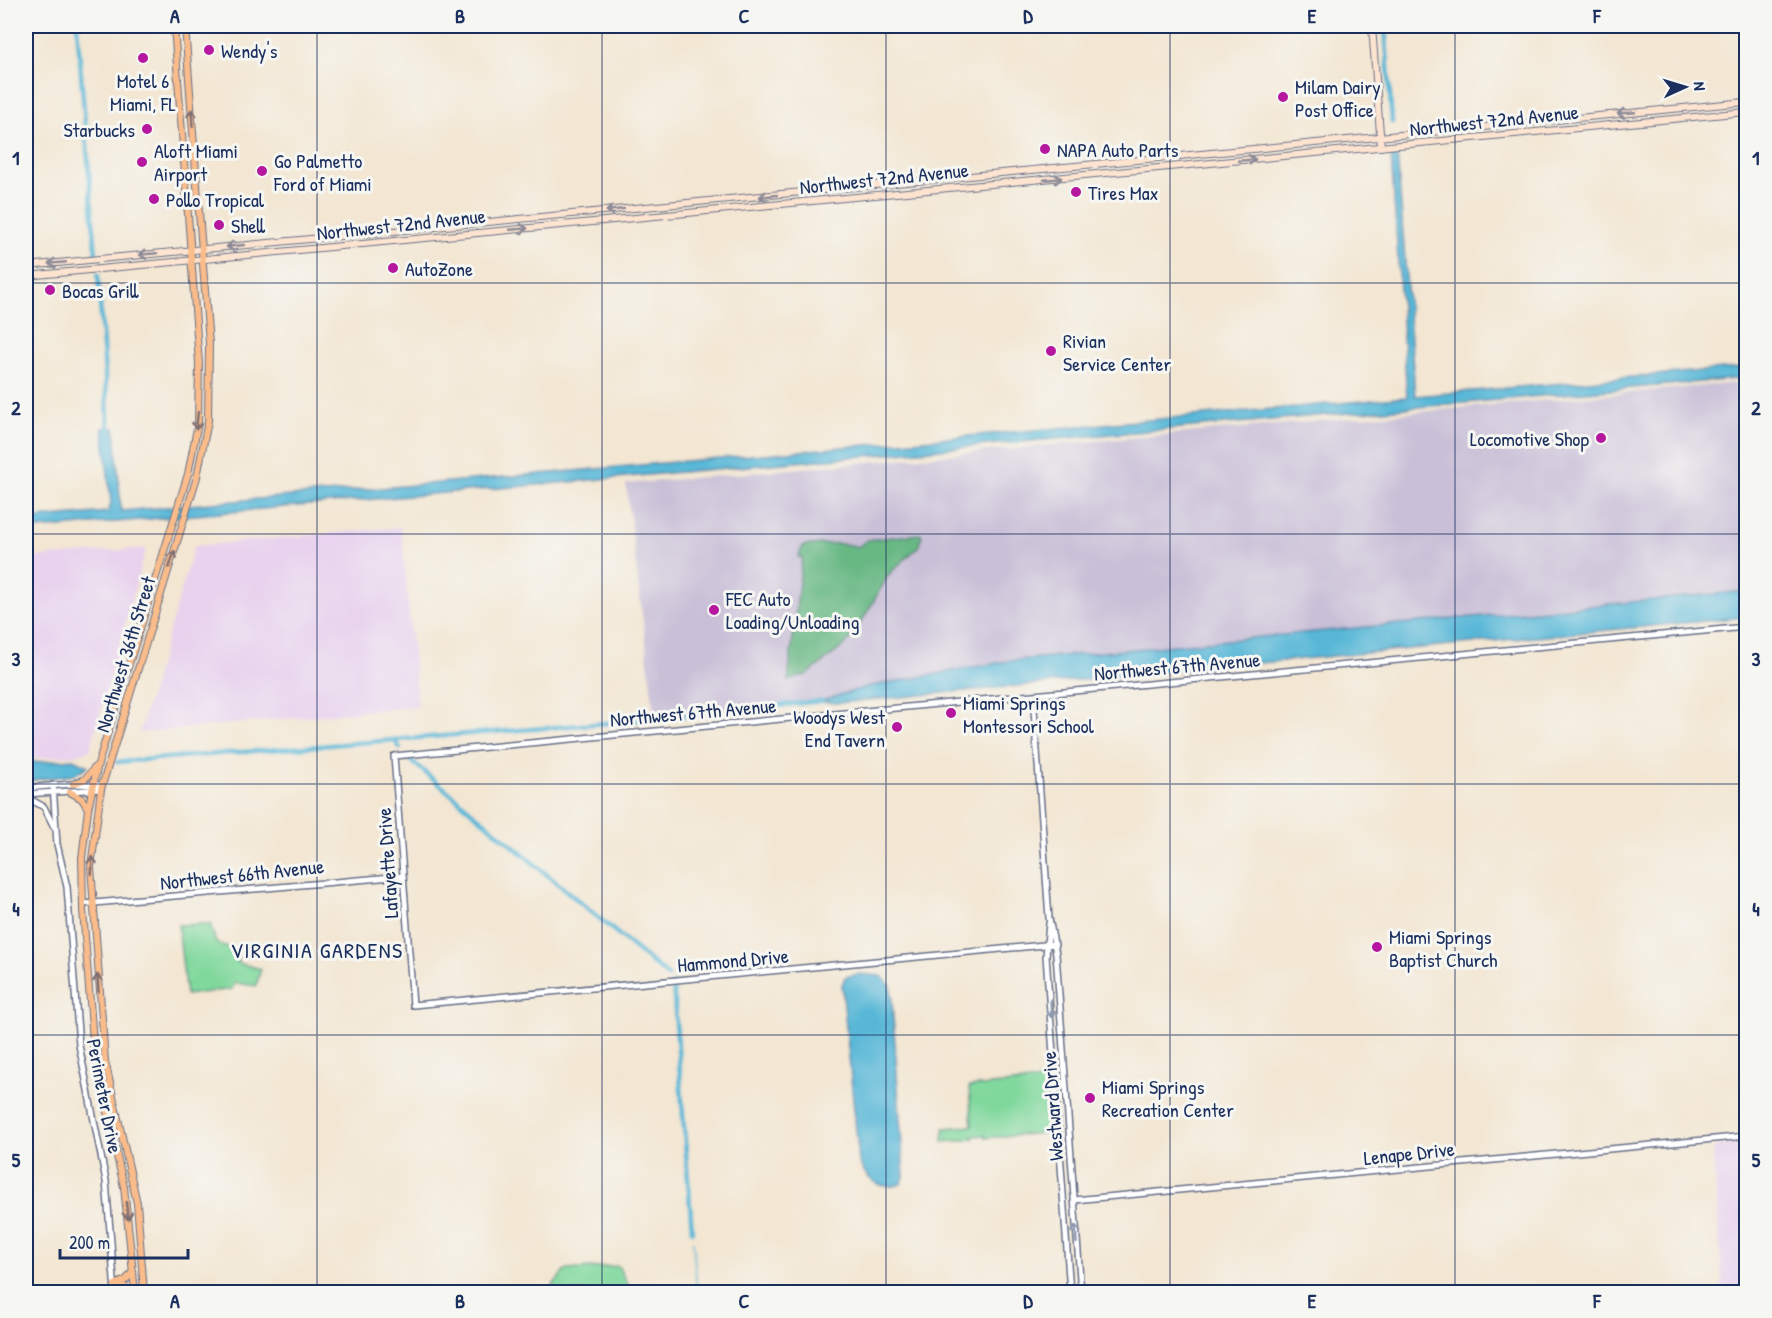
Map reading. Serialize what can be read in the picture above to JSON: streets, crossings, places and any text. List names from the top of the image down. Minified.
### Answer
{"streets":{"main road":["Northwest 72nd Avenue","Northwest 36th Street"],"street":["Northwest 67th Avenue","Lafayette Drive","Northwest 66th Avenue","Hammond Drive","Perimeter Drive","Westward Drive","Lenape Drive"]},"crossings":[["Northwest 72nd Avenue","Northwest 36th Street"],["Northwest 36th Street","Northwest 66th Avenue"],["Northwest 67th Avenue","Lafayette Drive"],["Northwest 67th Avenue","Westward Drive"],["Lafayette Drive","Northwest 66th Avenue"],["Lafayette Drive","Hammond Drive"],["Hammond Drive","Westward Drive"],["Westward Drive","Lenape Drive"]],"districts":["VIRGINIA GARDENS"],"places":["Wendy's","Motel 6 Miami, FL","Milam Dairy Post Office","Starbucks","NAPA Auto Parts","Aloft Miami Airport","Go Palmetto Ford of Miami","Tires Max","Pollo Tropical","Shell","AutoZone","Bocas Grill","Rivian Service Center","Locomotive Shop","FEC Auto Loading/Unloading","Miami Springs Montessori School","Woodys West End Tavern","Miami Springs Baptist Church","Miami Springs Recreation Center"],"scale_bar":"200 m","north":"right","grid":{"columns":["A","B","C","D","E","F"],"rows":["1","2","3","4","5"]}}
